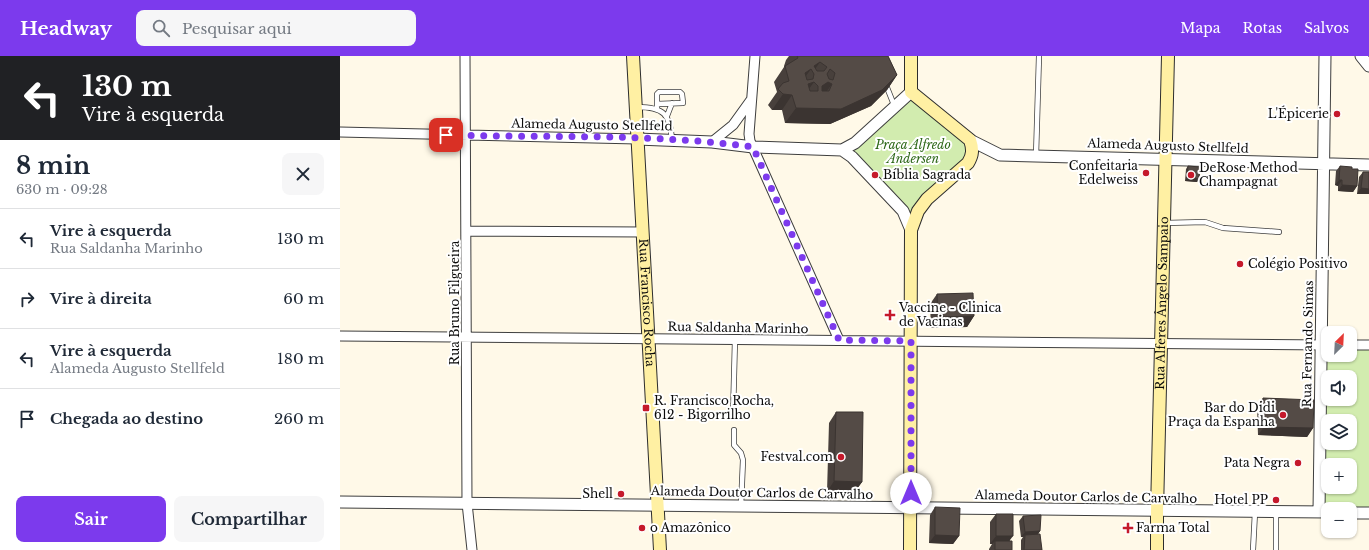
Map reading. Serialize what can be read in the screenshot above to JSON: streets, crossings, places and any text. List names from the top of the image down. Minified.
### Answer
{"streets":{"main road":["Rua Francisco Rocha","Rua Alferes Ângelo Sampaio"],"street":["Alameda Augusto Stellfeld","Rua Bruno Filgueira","Rua Saldanha Marinho","Rua Fernando Simas","Alameda Doutor Carlos de Carvalho"]},"crossings":[["Alameda Augusto Stellfeld","Rua Bruno Filgueira"],["Alameda Augusto Stellfeld","Rua Francisco Rocha"],["Alameda Augusto Stellfeld","Rua Alferes Ângelo Sampaio"],["Alameda Augusto Stellfeld","Rua Fernando Simas"],["Rua Bruno Filgueira","Rua Saldanha Marinho"],["Rua Bruno Filgueira","Alameda Doutor Carlos de Carvalho"],["Rua Francisco Rocha","Rua Saldanha Marinho"],["Rua Francisco Rocha","Alameda Doutor Carlos de Carvalho"],["Rua Alferes Ângelo Sampaio","Rua Saldanha Marinho"],["Rua Alferes Ângelo Sampaio","Alameda Doutor Carlos de Carvalho"]],"parks":["Praça Alfredo Andersen"],"places":{"other":["L'Épicerie","Confeitaria Edelweiss","Bíblia Sagrada","DeRose Method Champagnat","Colégio Positivo","Bar do Didi Praça da Espanha","Festval.com","Pata Negra","Shell","Hotel PP","o Amazônico"],"health":["Vaccine - Clinica de Vacinas","Farma Total"],"transit":["R. Francisco Rocha, 612 - Bigorrilho"]},"north":"top right","page":{"header":"Headway","search":"Pesquisar aqui","nav":["Mapa","Rotas","Salvos"],"turn":["130 m","Vire à esquerda"],"heading":["8 min","630 m · 09:28"],"list":[{"name":"Vire à esquerda","note":"Rua Saldanha Marinho","value":"130 m"},{"name":"Vire à direita","value":"60 m"},{"name":"Vire à esquerda","note":"Alameda Augusto Stellfeld","value":"180 m"},{"name":"Chegada ao destino","value":"260 m"}],"map_buttons":["+","−"],"buttons":["Sair","Compartilhar"]}}
